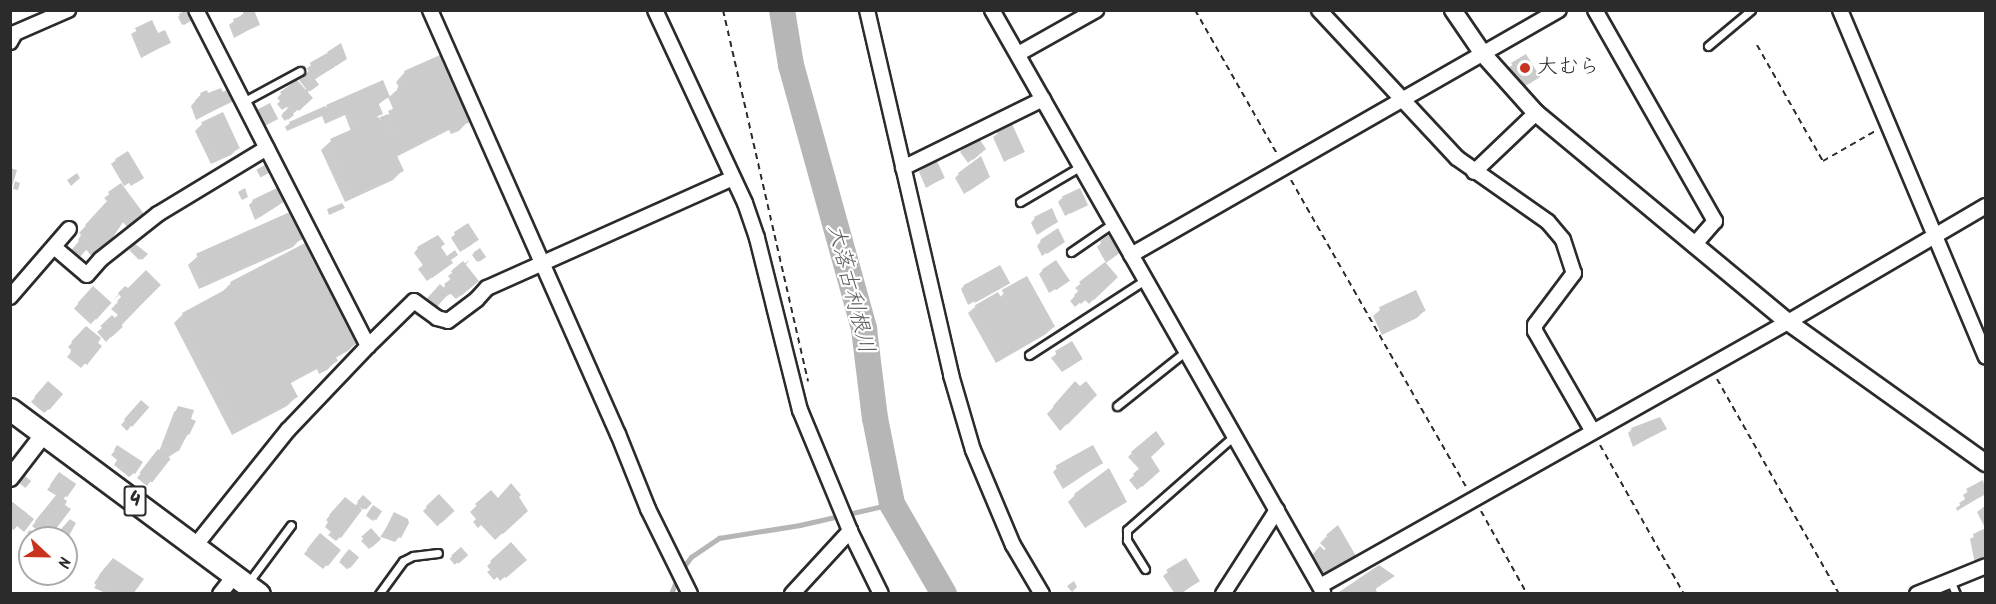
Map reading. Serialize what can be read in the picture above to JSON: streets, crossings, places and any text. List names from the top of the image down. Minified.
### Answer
{"streets":{"highway":["4"]},"water":["大落古利根川"],"places":["大むら"],"north":"right"}
